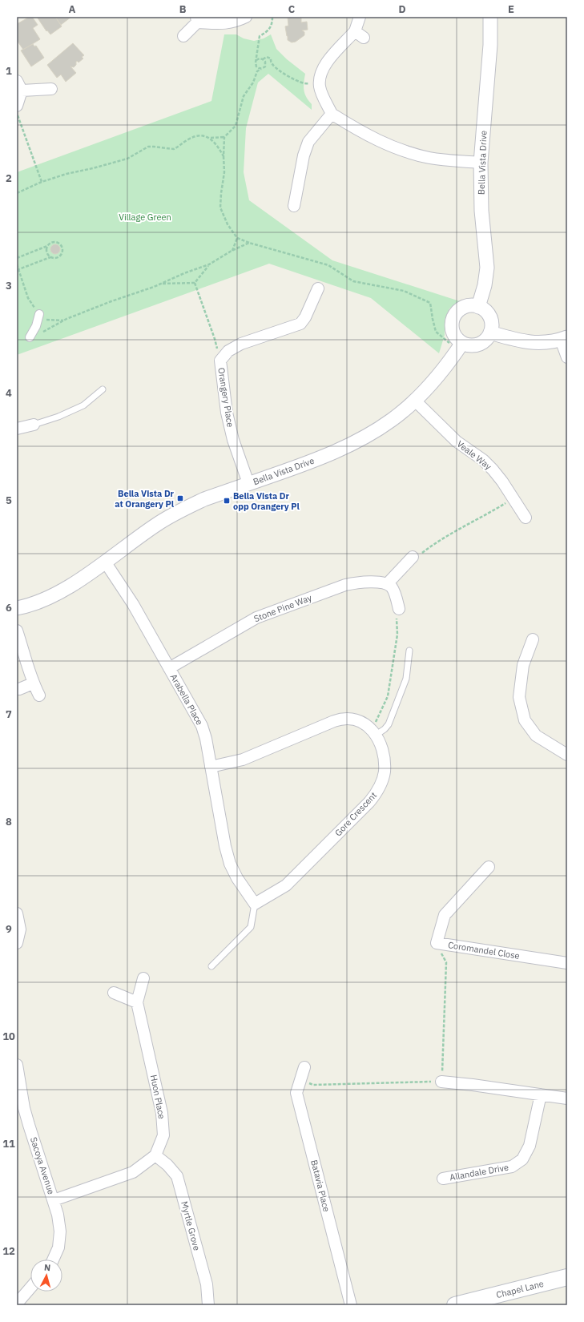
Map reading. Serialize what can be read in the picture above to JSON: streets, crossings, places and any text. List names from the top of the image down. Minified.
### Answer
{"streets":{"main road":["Chapel Lane"],"street":["Bella Vista Drive","Orangery Place","Veale Way","Stone Pine Way","Arabella Place","Gore Crescent","Coromandel Close","Huon Place","Sacoya Avenue","Allandale Drive","Batavia Place","Myrtle Grove"]},"crossings":[["Bella Vista Drive","Orangery Place"],["Bella Vista Drive","Veale Way"],["Bella Vista Drive","Arabella Place"],["Stone Pine Way","Arabella Place"],["Arabella Place","Gore Crescent"],["Huon Place","Myrtle Grove"]],"parks":["Village Green"],"places":{"transit":["Bella Vista Dr at Orangery Pl","Bella Vista Dr opp Orangery Pl"]},"north":"top","grid":{"columns":["A","B","C","D","E"],"rows":["1","2","3","4","5","6","7","8","9","10","11","12"]}}
